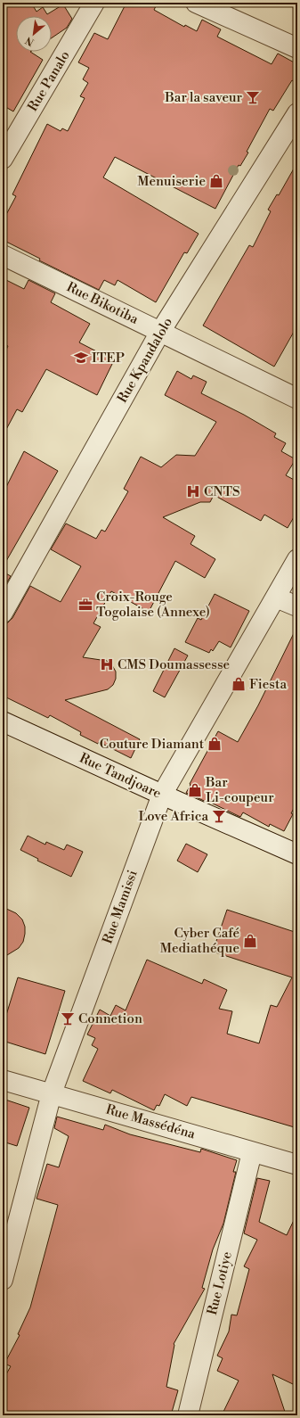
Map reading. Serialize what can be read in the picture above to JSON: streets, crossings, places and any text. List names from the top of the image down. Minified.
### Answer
{"streets":{"street":["Rue Panalo","Rue Bikotiba","Rue Kpandalolo","Rue Tandjoare","Rue Mamissi","Rue Massédéna","Rue Lotiye"]},"crossings":[["Rue Bikotiba","Rue Kpandalolo"],["Rue Tandjoare","Rue Mamissi"],["Rue Mamissi","Rue Massédéna"],["Rue Massédéna","Rue Lotiye"]],"places":{"bar":["Bar la saveur","Love Africa","Connetion"],"shop":["Menuiserie","Fiesta","Couture Diamant","Bar Li-coupeur","Cyber Café Mediathéque"],"school or university":["ITEP"],"hospital":["CNTS","CMS Doumassesse"],"office":["Croix-Rouge Togolaise (Annexe)"]},"north":"bottom left"}
